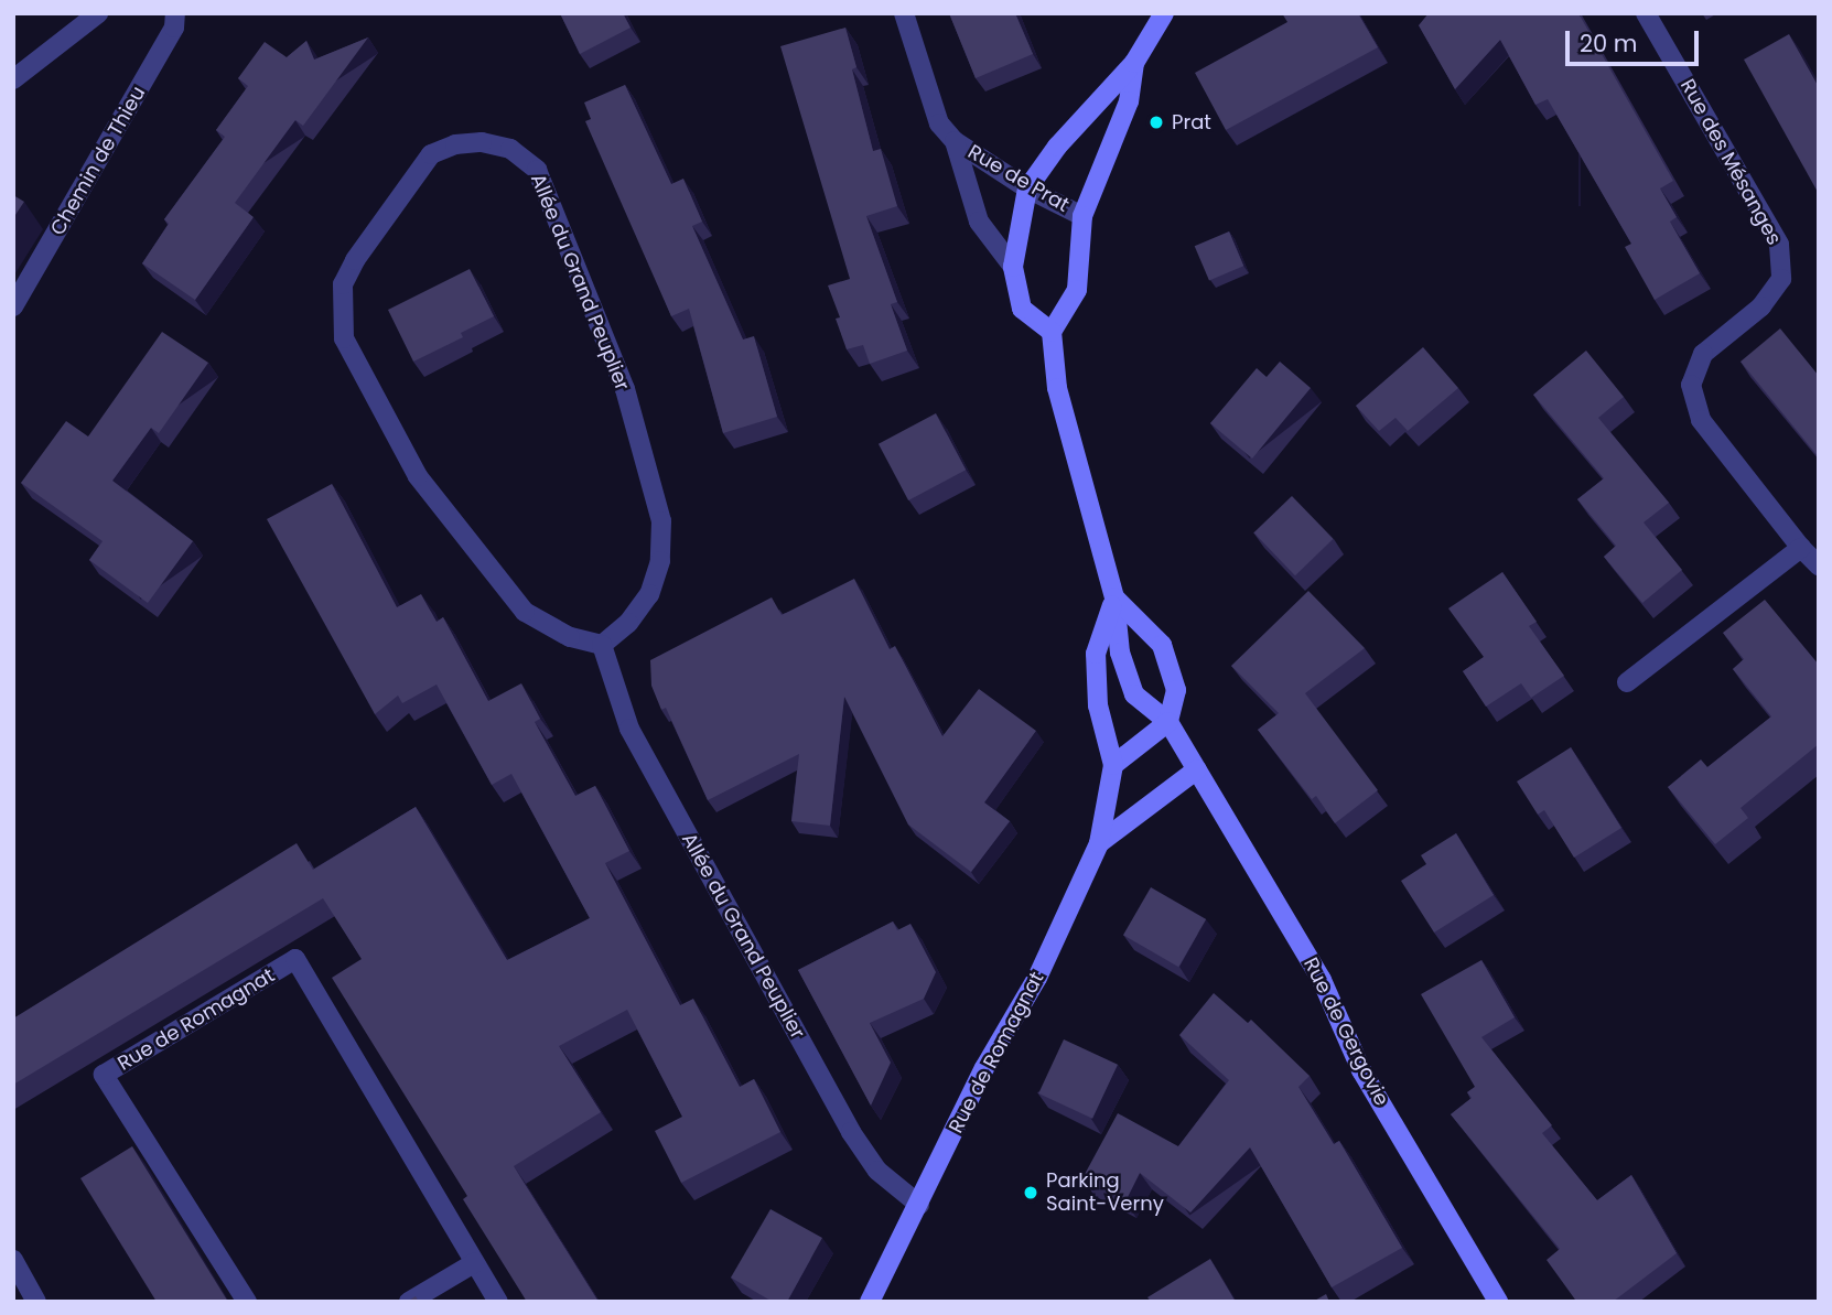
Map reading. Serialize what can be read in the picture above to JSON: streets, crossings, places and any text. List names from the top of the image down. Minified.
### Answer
{"streets":{"main road":["Rue de Romagnat","Rue de Gergovie"],"street":["Chemin de Thieu","Rue des Mésanges","Rue de Prat","Allée du Grand Peuplier"]},"crossings":[["Allée du Grand Peuplier","Rue de Romagnat"],["Rue de Romagnat","Rue de Gergovie"]],"places":["Prat","Parking Saint-Verny"],"scale_bar":"20 m"}
